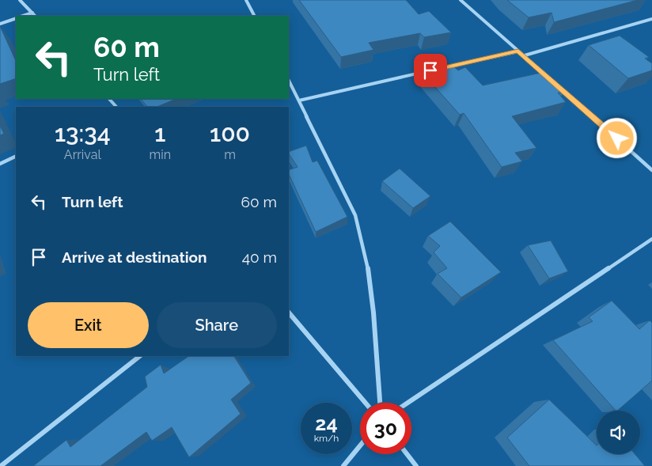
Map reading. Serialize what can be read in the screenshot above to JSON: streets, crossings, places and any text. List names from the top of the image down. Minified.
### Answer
{"page":{"turn":["60 m","Turn left"],"eta":["13:34","Arrival","1","min","100","m"],"list":[{"name":"Turn left","value":"60 m"},{"name":"Arrive at destination","value":"40 m"}],"buttons":["Exit","Share"],"speed":"24 km/h","limit":"30"}}
